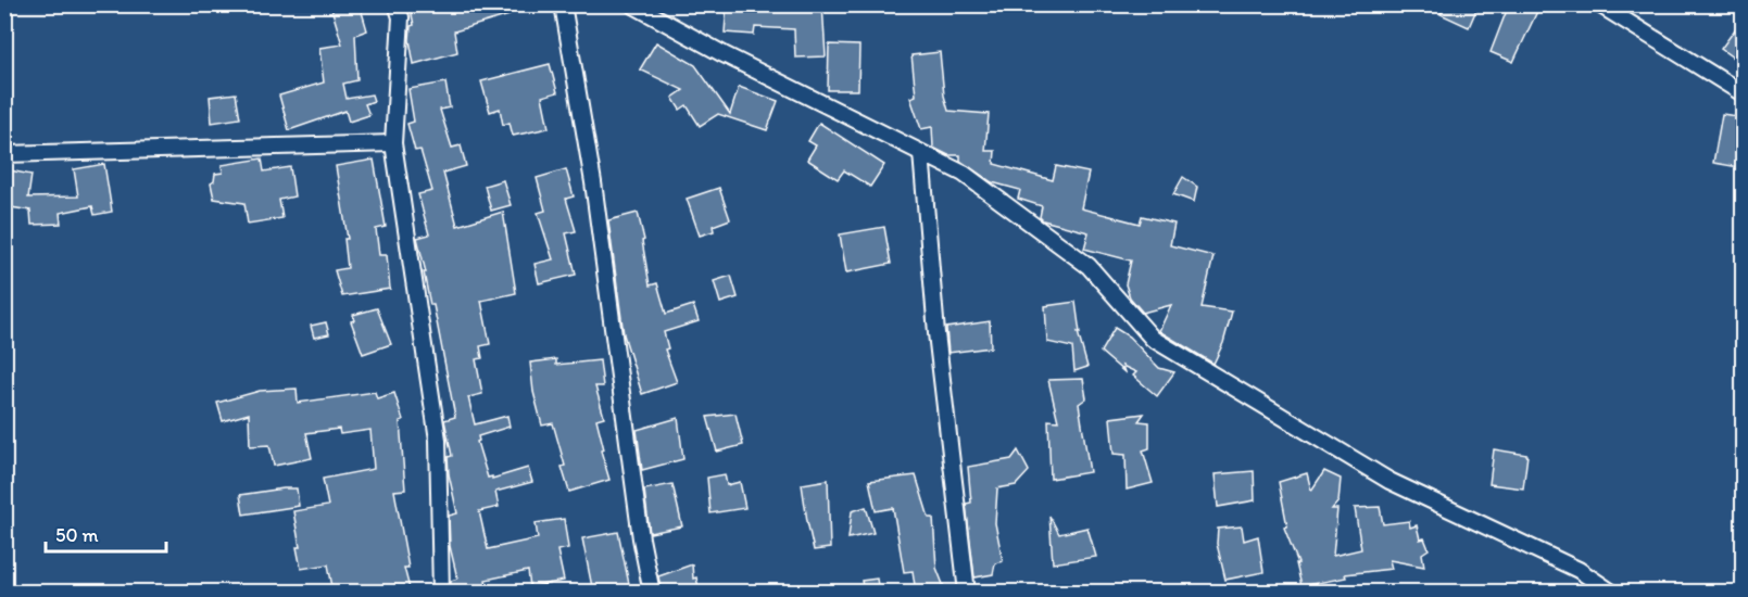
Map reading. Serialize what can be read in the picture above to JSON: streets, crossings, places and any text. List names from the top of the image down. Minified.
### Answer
{"scale_bar":"50 m"}
